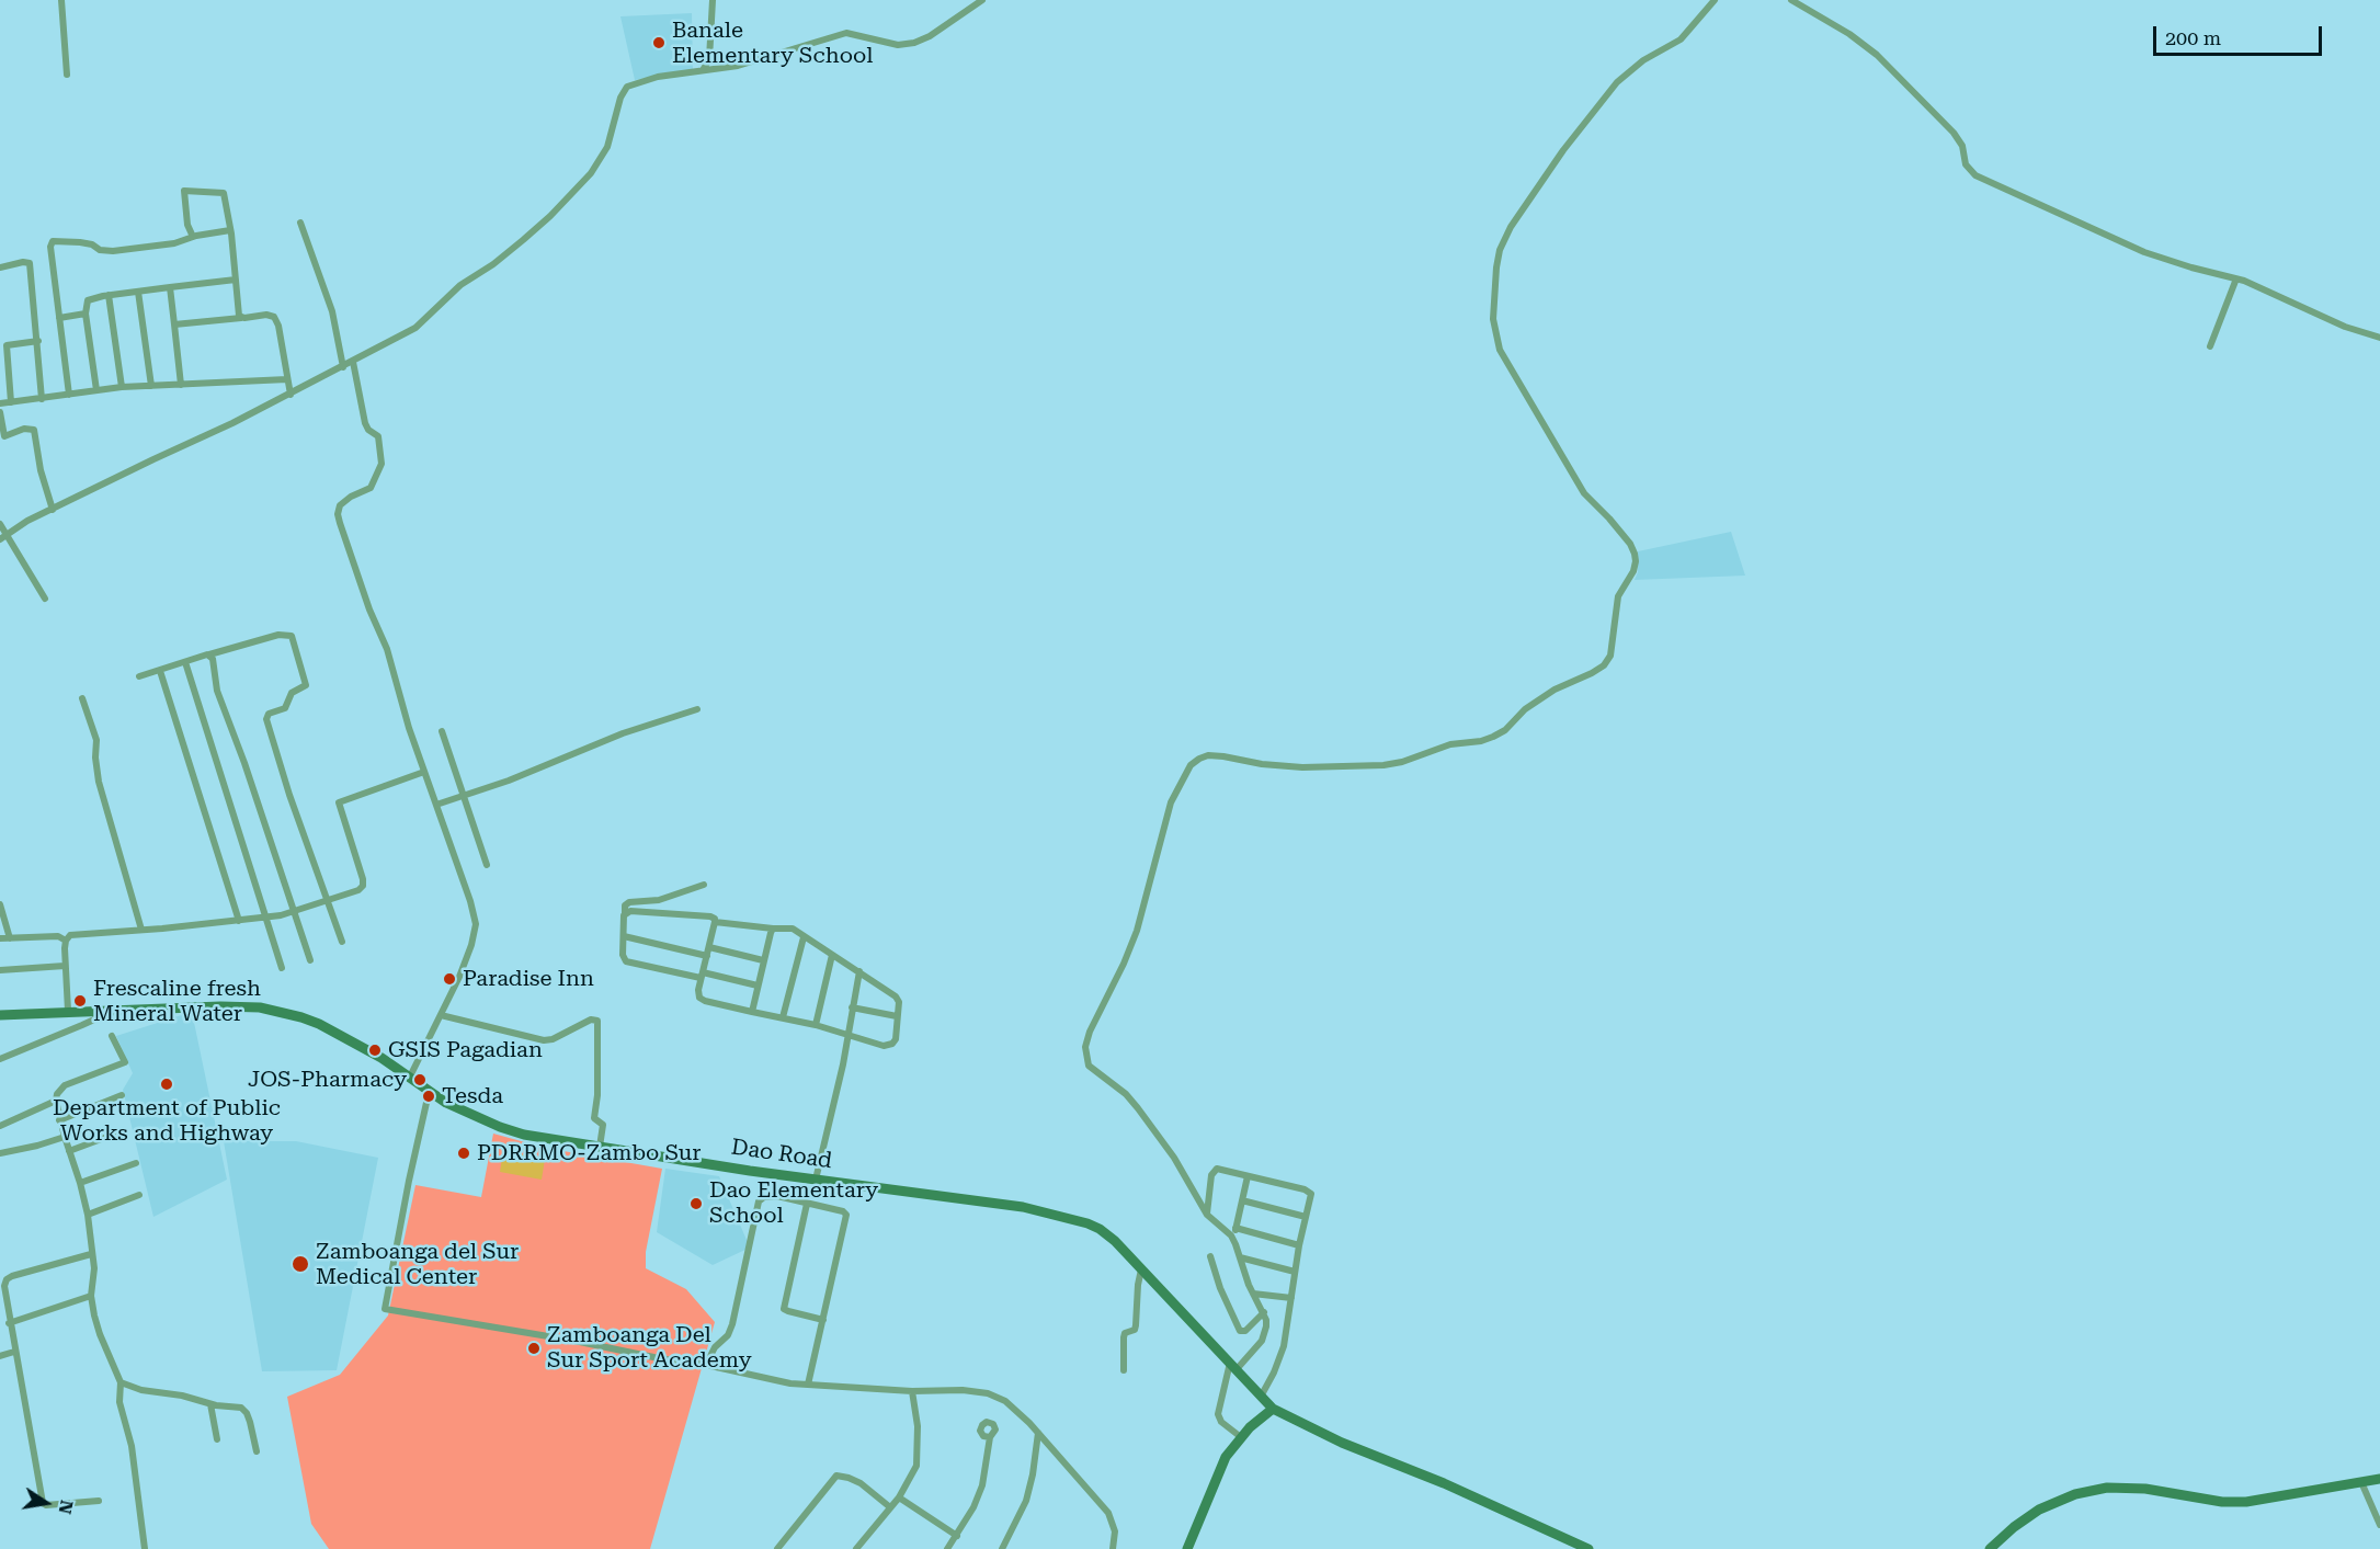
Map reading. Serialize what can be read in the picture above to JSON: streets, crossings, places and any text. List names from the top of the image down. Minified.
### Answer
{"streets":{"street":["Dao Road"]},"places":["Banale Elementary School","Paradise Inn","Frescaline fresh Mineral Water","GSIS Pagadian","JOS-Pharmacy","Department of Public Works and Highway","Tesda","PDRRMO-Zambo Sur","Dao Elementary School","Zamboanga del Sur Medical Center","Zamboanga Del Sur Sport Academy"],"scale_bar":"200 m","north":"right"}
